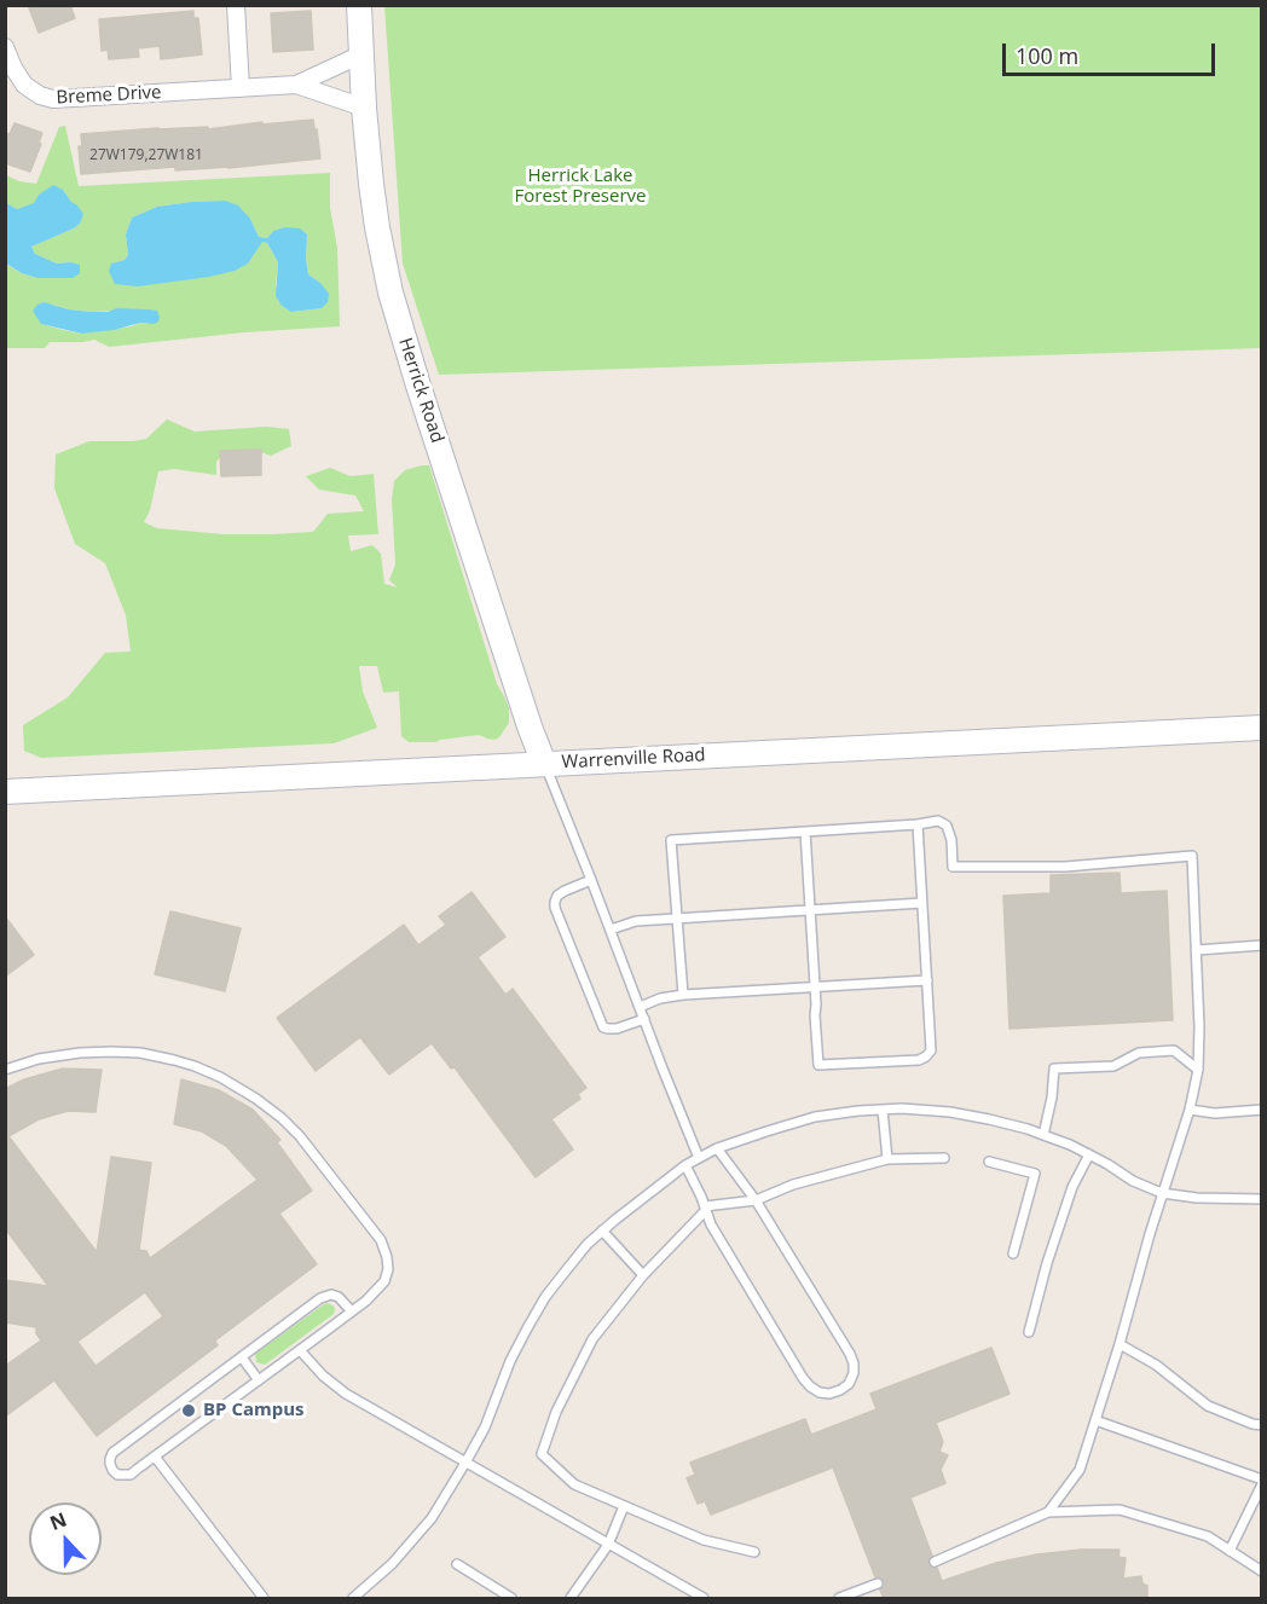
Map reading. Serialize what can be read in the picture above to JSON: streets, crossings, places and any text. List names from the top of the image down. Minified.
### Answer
{"streets":{"main road":["Herrick Road","Warrenville Road"],"street":["Breme Drive"]},"crossings":[["Breme Drive","Herrick Road"],["Herrick Road","Warrenville Road"]],"parks":["Herrick Lake Forest Preserve"],"places":["BP Campus"],"house_numbers":["27W179,27W181"],"scale_bar":"100 m","north":"top"}
